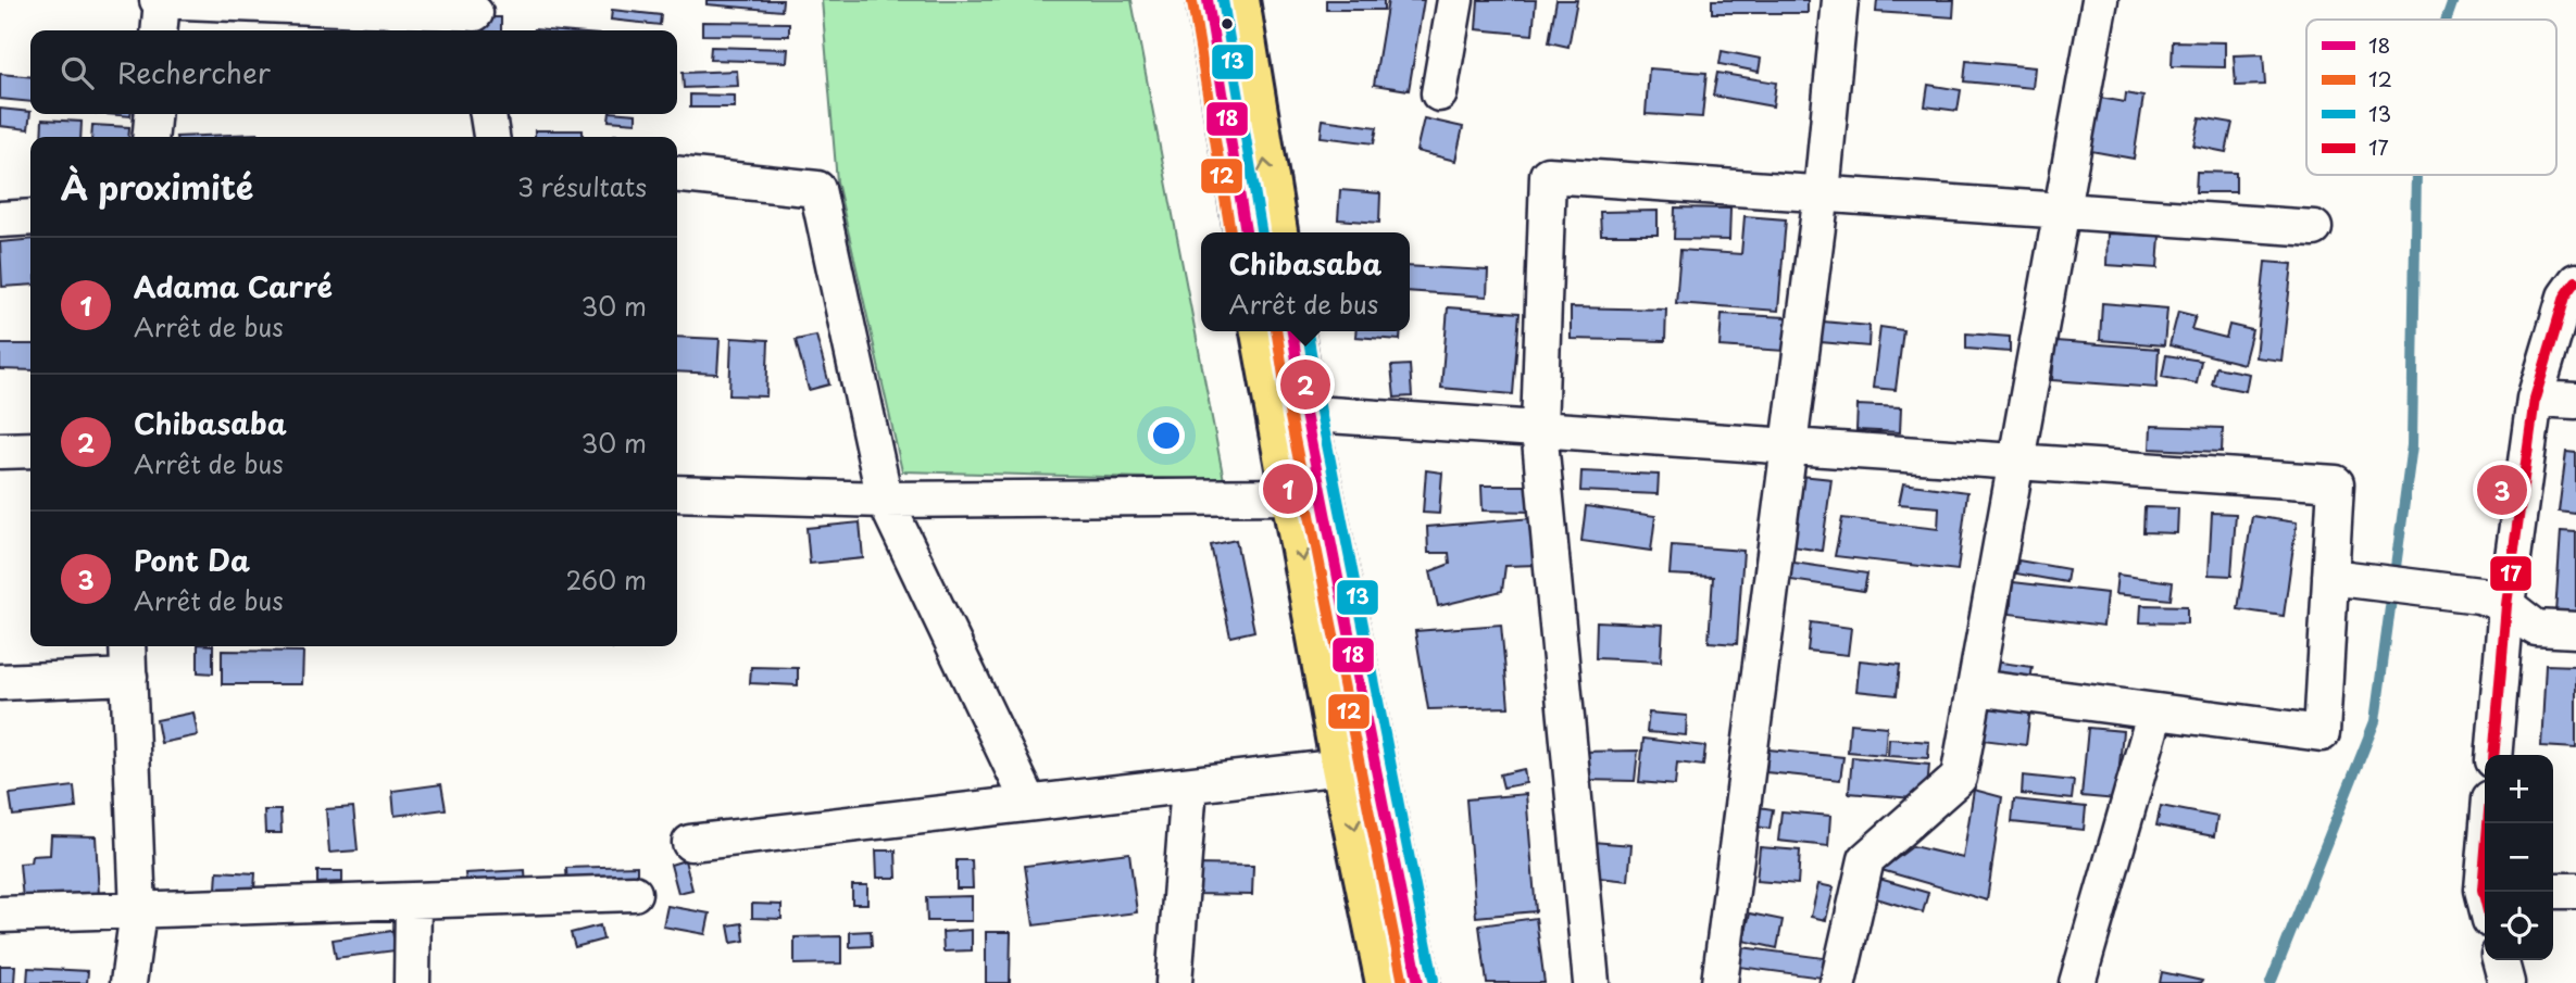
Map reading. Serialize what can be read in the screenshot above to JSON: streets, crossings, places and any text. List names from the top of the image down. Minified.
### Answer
{"lines":["transit line 18","transit line 13","transit line 12","transit line 17"],"legend":["18","12","13","17"],"page":{"search":"Rechercher","heading":["À proximité","3 résultats"],"popup":["Chibasaba","Arrêt de bus"],"list":[{"mark":"1","name":"Adama Carré","note":"Arrêt de bus","value":"30 m"},{"mark":"2","name":"Chibasaba","note":"Arrêt de bus","value":"30 m"},{"mark":"3","name":"Pont Da","note":"Arrêt de bus","value":"260 m"}],"pins":["2","1","3"],"map_buttons":["+","−"]}}
